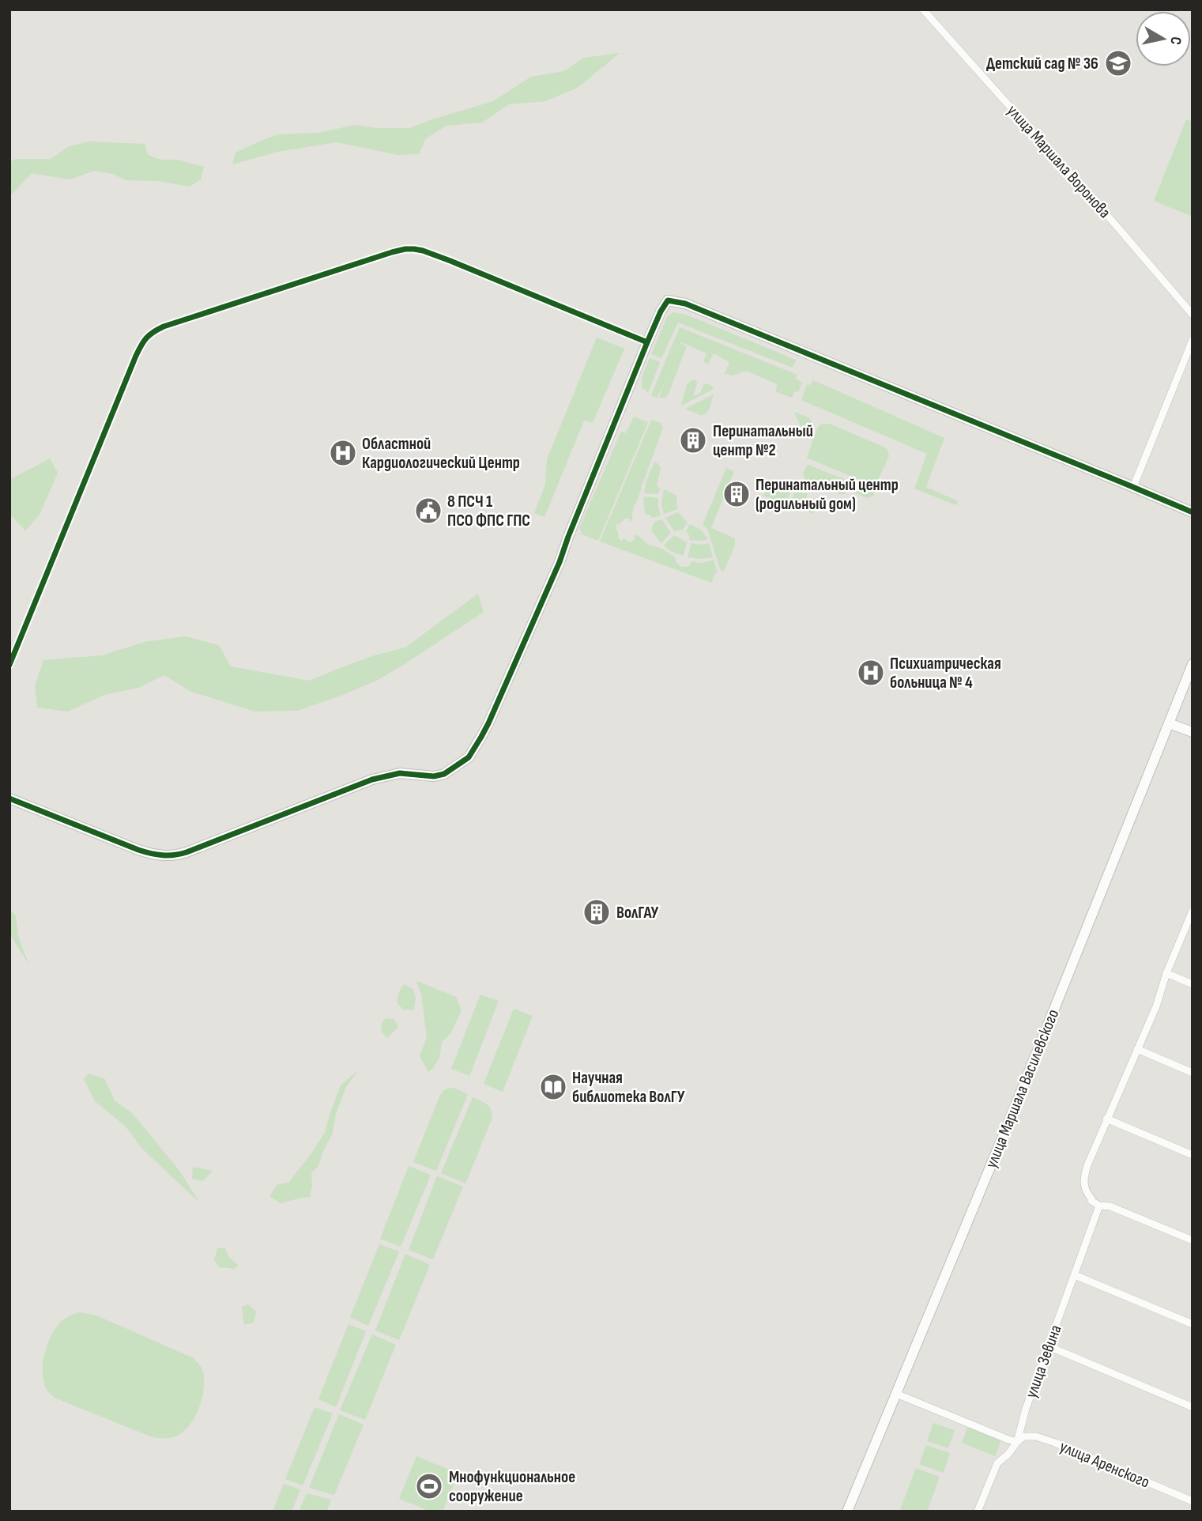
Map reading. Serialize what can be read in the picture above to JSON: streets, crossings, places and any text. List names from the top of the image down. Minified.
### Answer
{"streets":{"street":["улица Маршала Воронова","улица Маршала Василевского","улица Зевина","улица Аренского"]},"crossings":[["улица Зевина","улица Аренского"]],"places":{"school or university":["Детский сад № 36"],"building":["Перинатальный центр №2","Перинатальный центр (родильный дом)","ВолГАУ"],"hospital":["Областной Кардиологический Центр","Психиатрическая больница № 4"],"public building":["8 ПСЧ 1 ПСО ФПС ГПС"],"library":["Научная библиотека ВолГУ"],"sports":["Мнофункциональное сооружение"]},"north":"right"}
